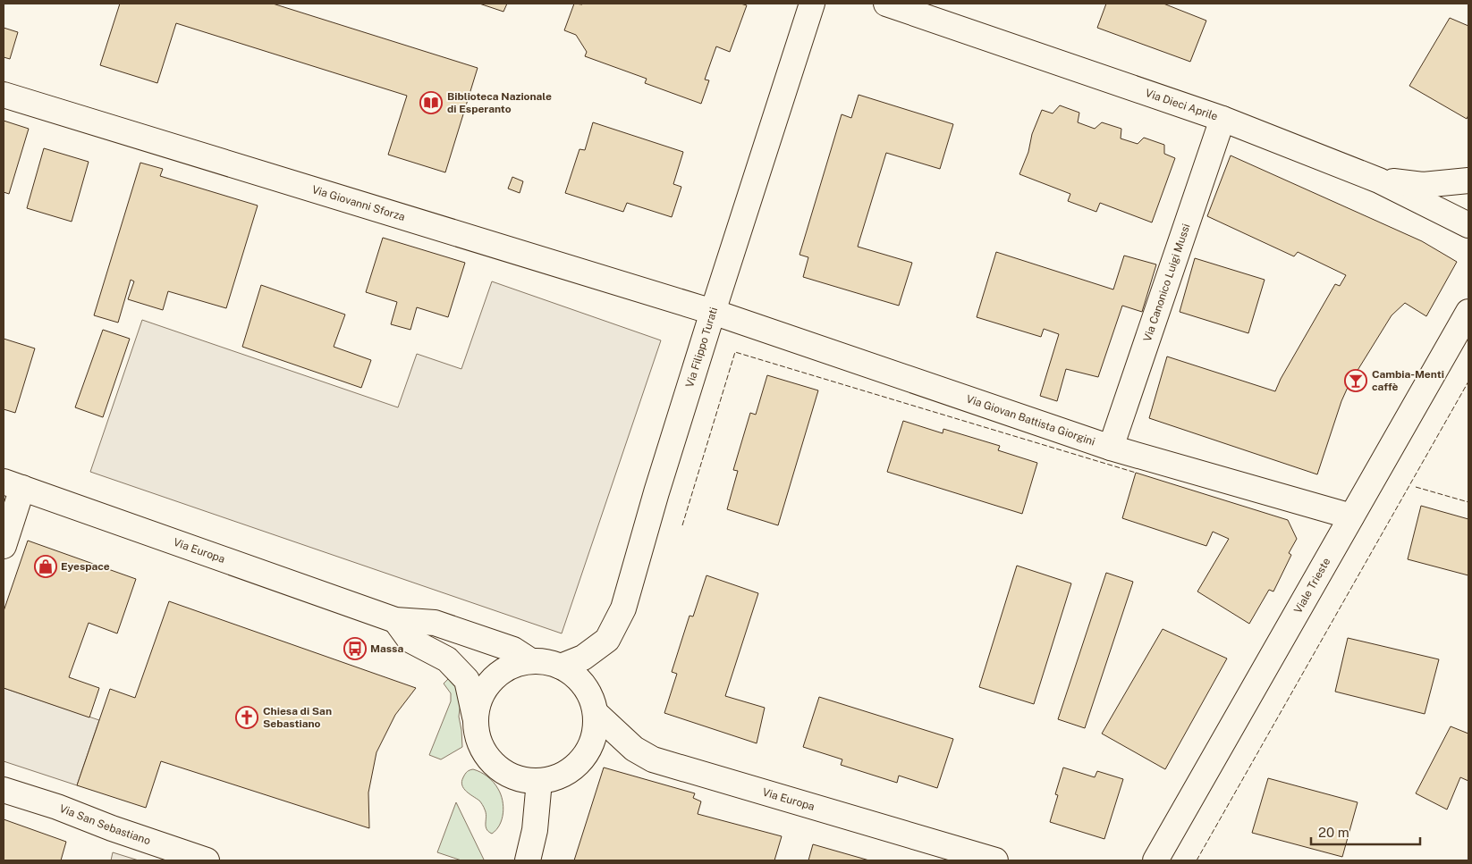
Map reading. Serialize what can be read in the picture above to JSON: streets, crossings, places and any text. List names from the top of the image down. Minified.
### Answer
{"streets":{"street":["Via Dieci Aprile","Via Giovanni Sforza","Via Canonico Luigi Mussi","Via Filippo Turati","Via Giovan Battista Giorgini","Via Europa","Viale Trieste","Via San Sebastiano"]},"crossings":[["Via Dieci Aprile","Via Canonico Luigi Mussi"],["Via Giovanni Sforza","Via Filippo Turati"],["Via Giovanni Sforza","Via Giovan Battista Giorgini"],["Via Canonico Luigi Mussi","Via Giovan Battista Giorgini"],["Via Filippo Turati","Via Giovan Battista Giorgini"],["Via Filippo Turati","Via Europa"],["Via Giovan Battista Giorgini","Viale Trieste"]],"places":{"library":["Biblioteca Nazionale di Esperanto"],"bar":["Cambia-Menti caffè"],"shop":["Eyespace"],"bus stop":["Massa"],"church":["Chiesa di San Sebastiano"]},"scale_bar":"20 m"}
